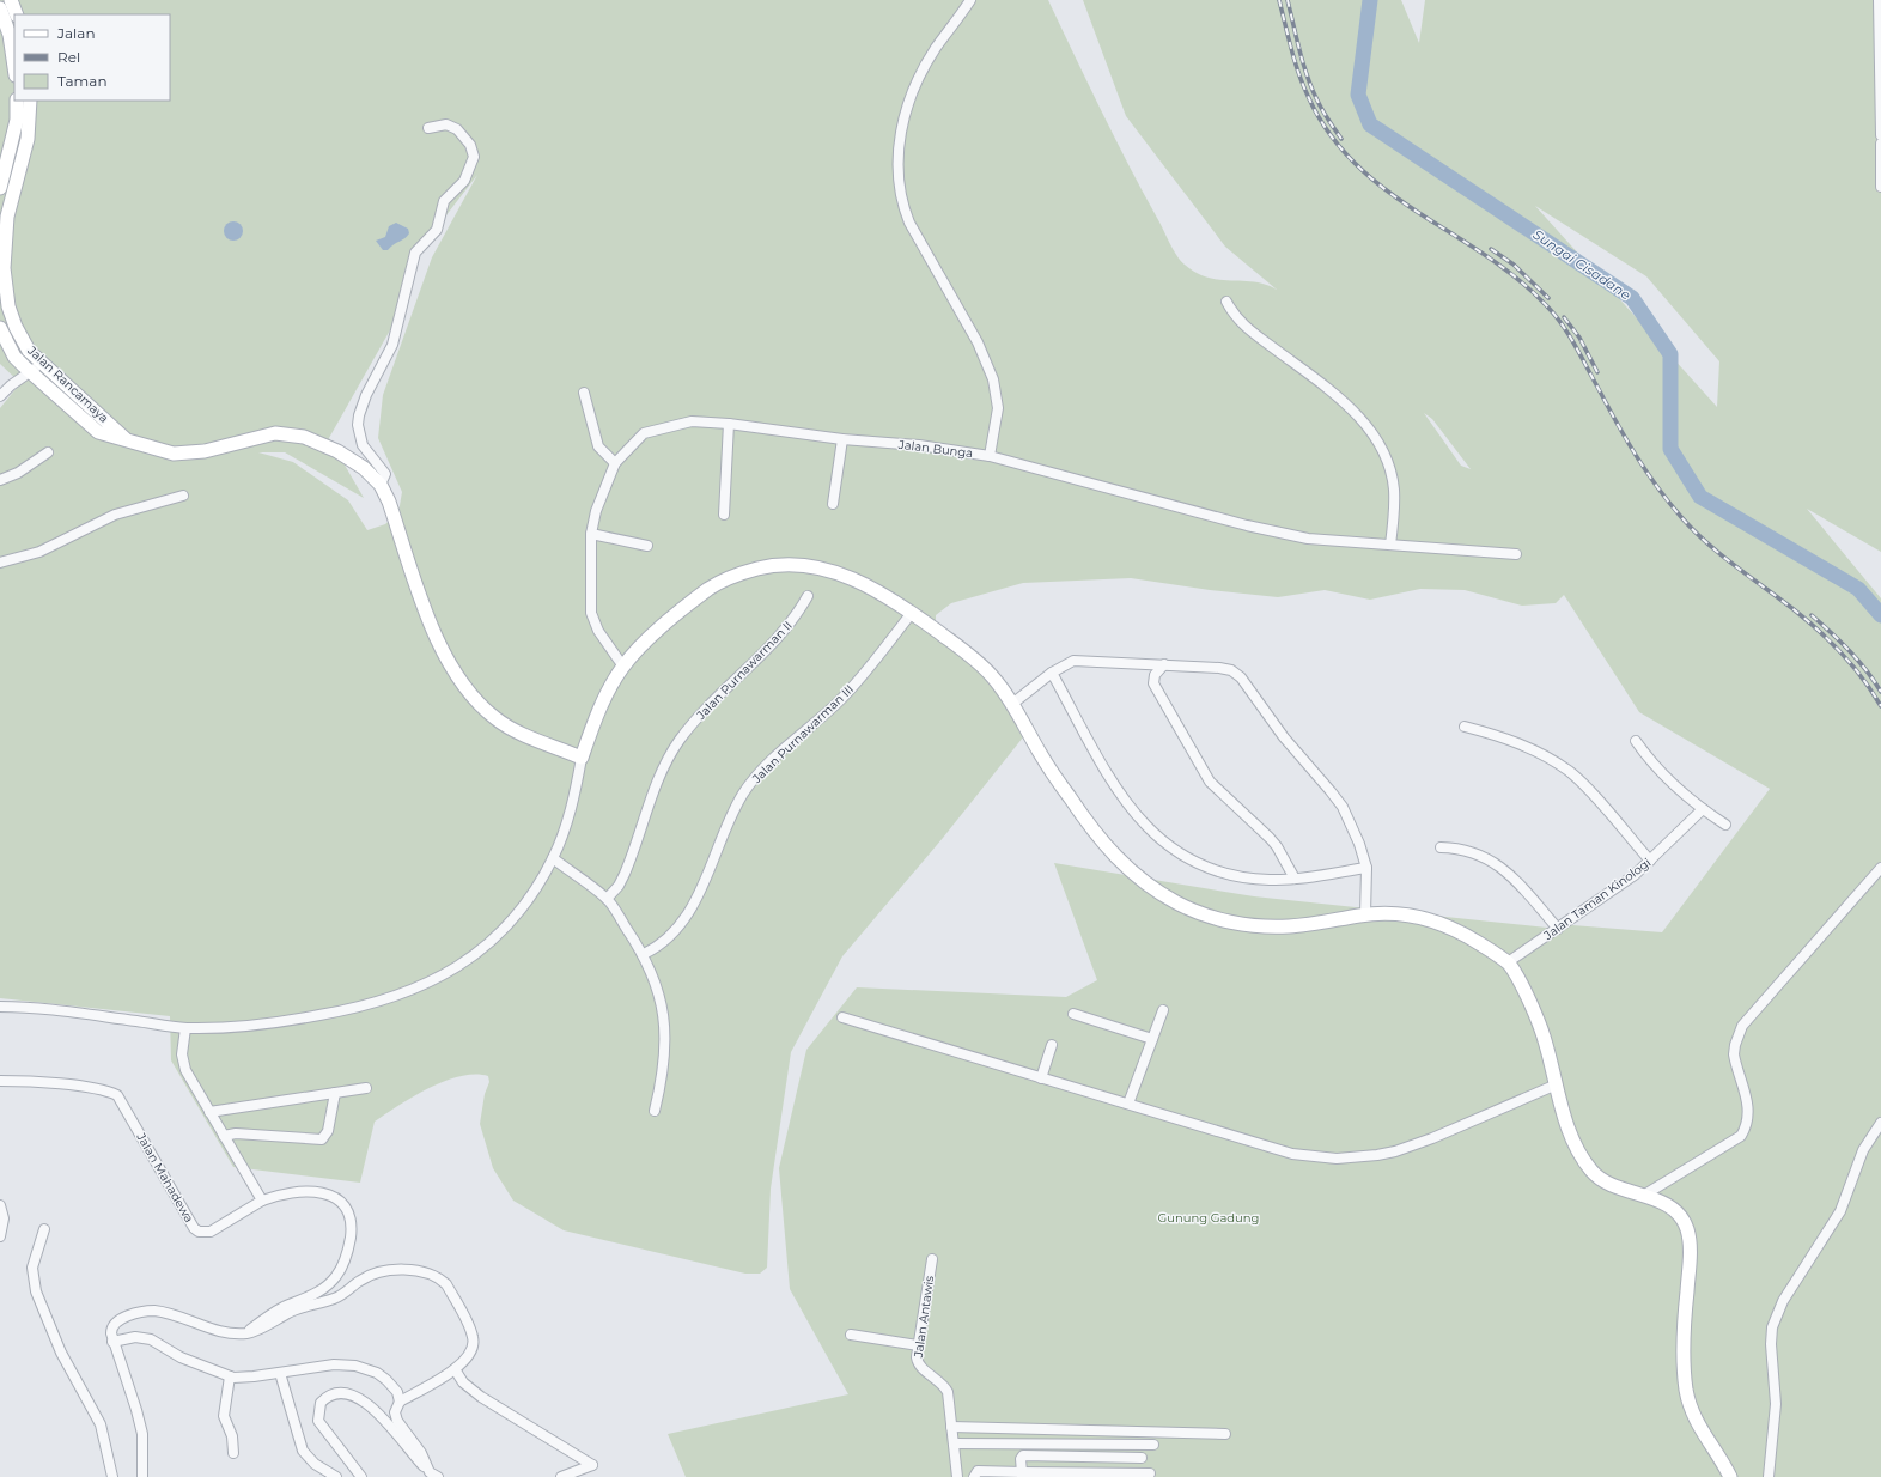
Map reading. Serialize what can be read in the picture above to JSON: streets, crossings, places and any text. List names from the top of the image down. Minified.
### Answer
{"streets":{"street":["Jalan Rancamaya","Jalan Bunga","Jalan Purnawarman II","Jalan Purnawarman III","Jalan Taman Kinologi","Jalan Mahadewa","Jalan Antawis"]},"water":["Sungai Cisadane"],"parks":["Gunung Gadung"],"legend":["Jalan","Rel","Taman"]}
